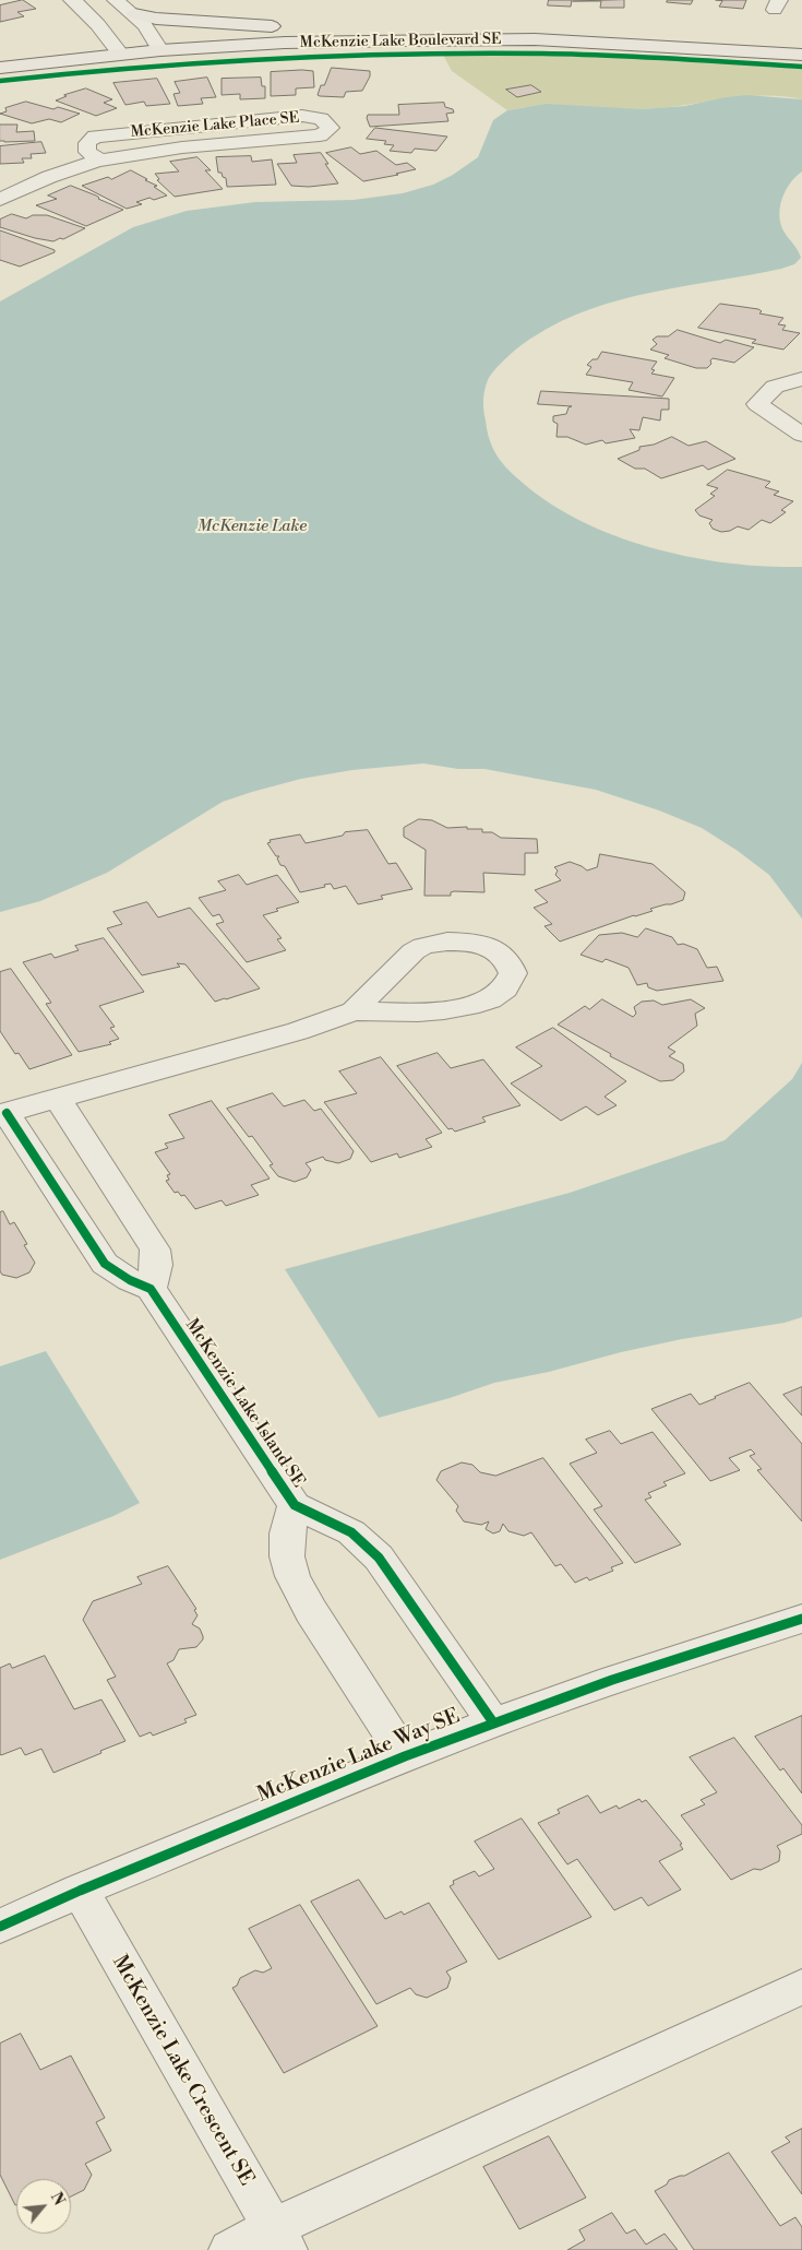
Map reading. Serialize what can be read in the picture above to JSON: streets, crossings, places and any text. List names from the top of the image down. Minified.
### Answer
{"streets":{"main road":["McKenzie Lake Boulevard SE"],"street":["McKenzie Lake Place SE","McKenzie Lake Island SE","McKenzie Lake Way SE","McKenzie Lake Crescent SE"]},"crossings":[["McKenzie Lake Island SE","McKenzie Lake Way SE"],["McKenzie Lake Way SE","McKenzie Lake Crescent SE"]],"water":["McKenzie Lake"],"north":"top right"}
